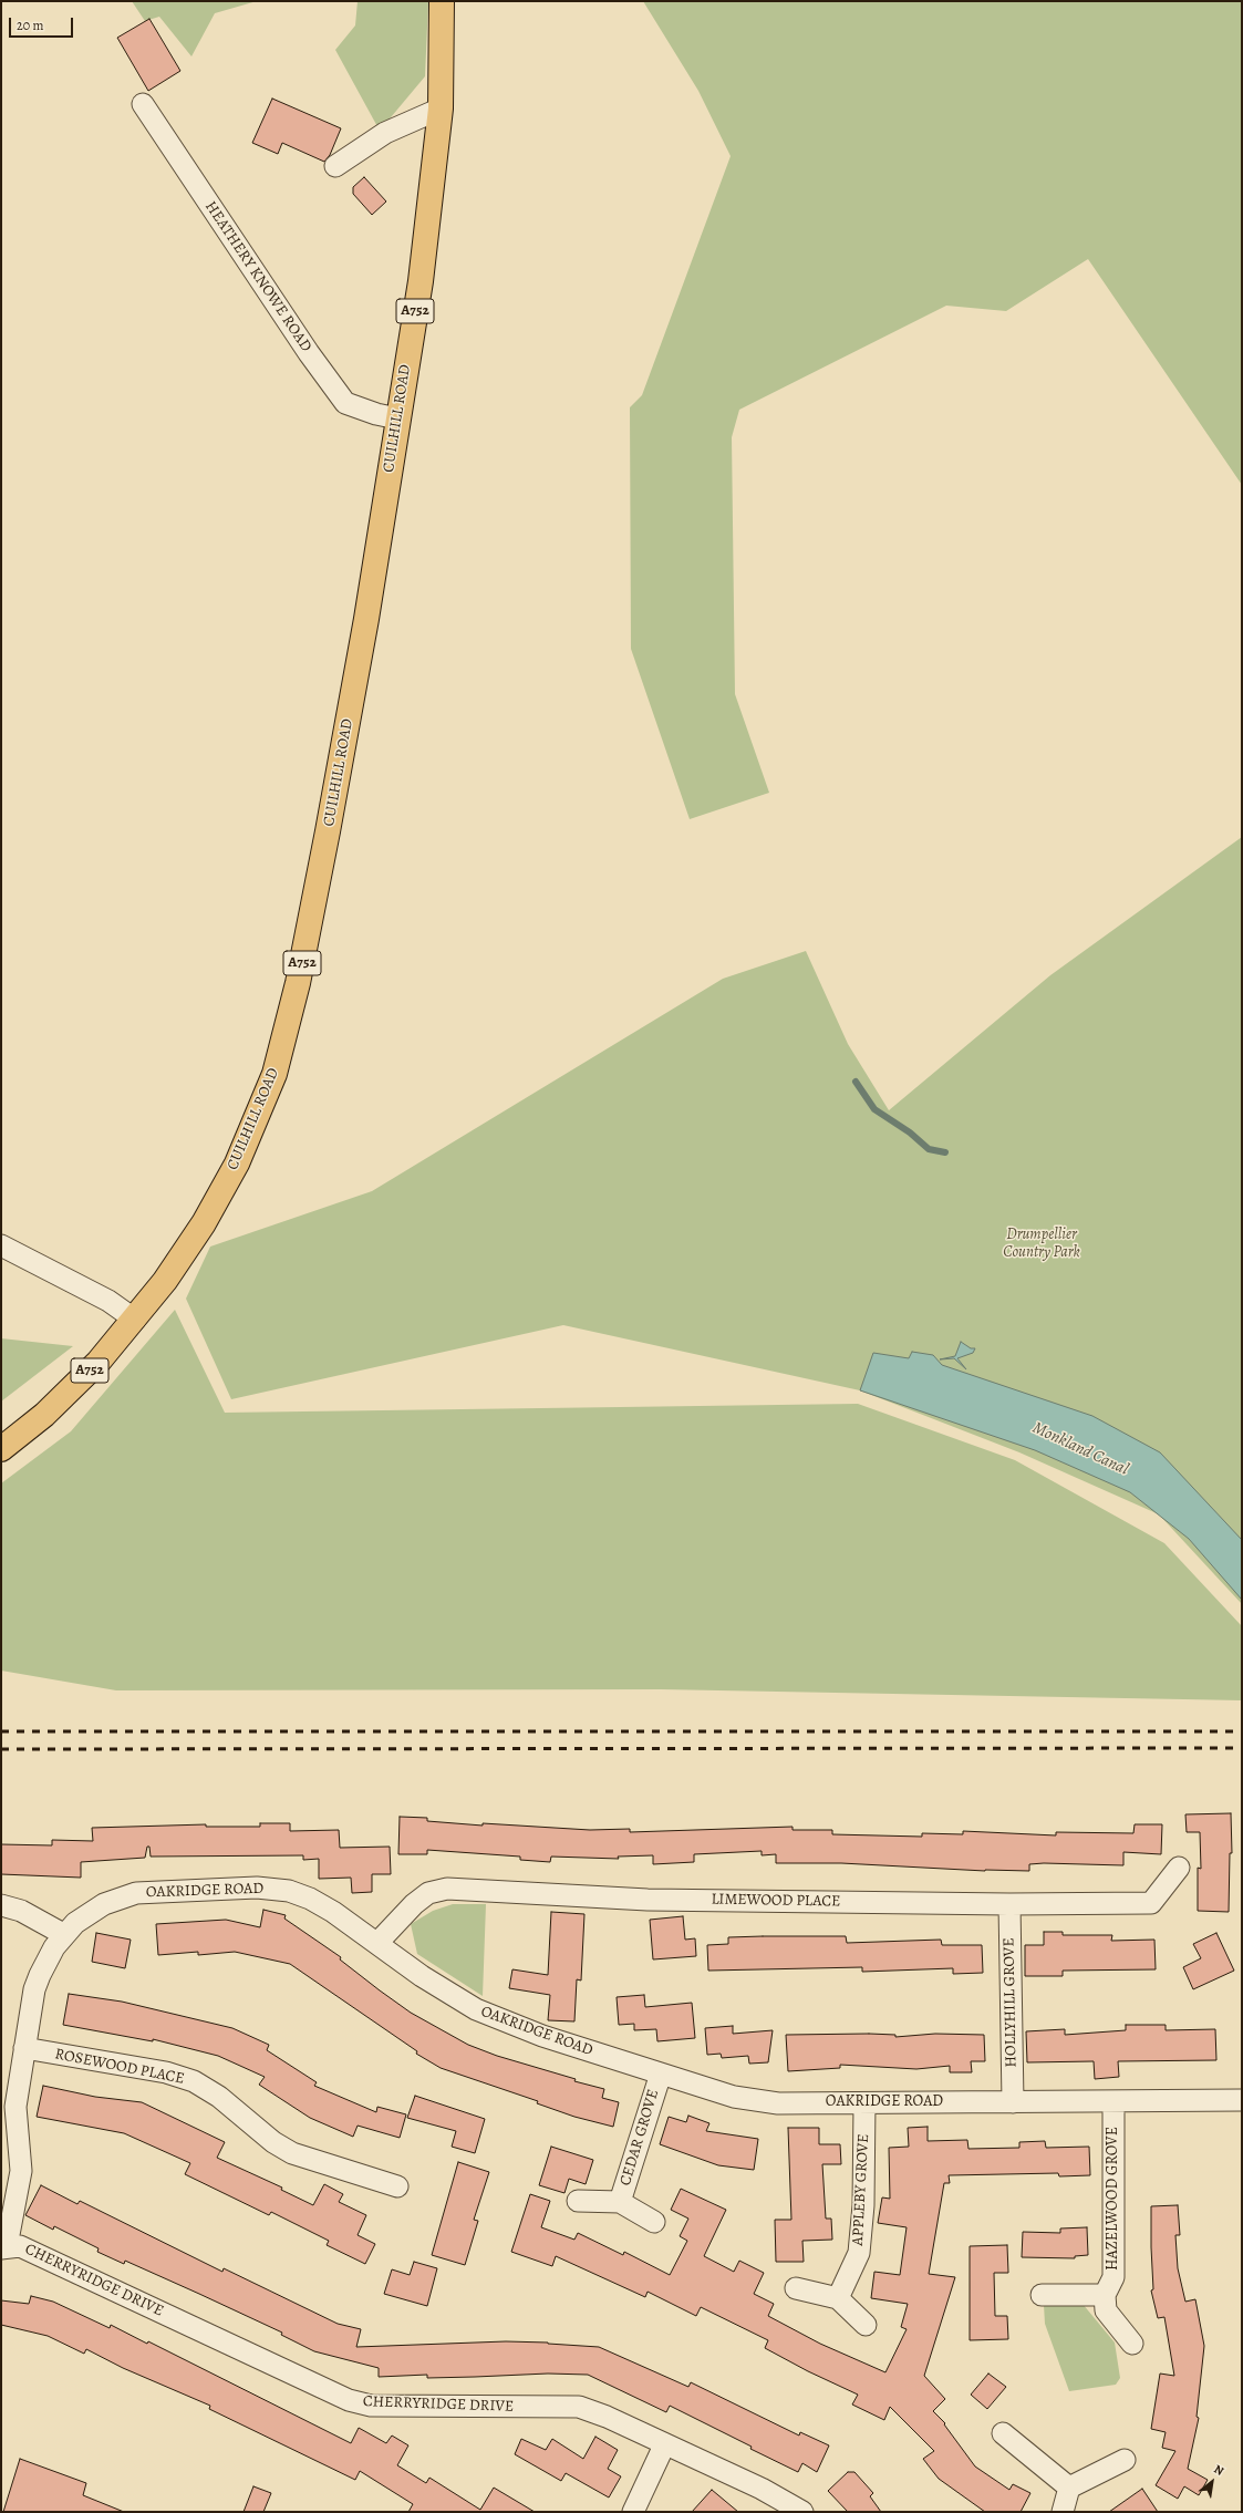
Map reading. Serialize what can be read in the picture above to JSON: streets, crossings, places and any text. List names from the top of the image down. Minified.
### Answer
{"streets":{"main road":["A752","CUILHILL ROAD"],"street":["HEATHERY KNOWE ROAD","OAKRIDGE ROAD","LIMEWOOD PLACE","HOLLYHILL GROVE","ROSEWOOD PLACE","CEDAR GROVE","APPLEBY GROVE","HAZELWOOD GROVE","CHERRYRIDGE DRIVE"]},"crossings":[["HEATHERY KNOWE ROAD","CUILHILL ROAD"],["OAKRIDGE ROAD","LIMEWOOD PLACE"],["OAKRIDGE ROAD","HOLLYHILL GROVE"],["OAKRIDGE ROAD","ROSEWOOD PLACE"],["OAKRIDGE ROAD","CEDAR GROVE"],["OAKRIDGE ROAD","APPLEBY GROVE"],["OAKRIDGE ROAD","HAZELWOOD GROVE"],["OAKRIDGE ROAD","CHERRYRIDGE DRIVE"],["LIMEWOOD PLACE","HOLLYHILL GROVE"]],"water":["Monkland Canal"],"parks":["Drumpellier Country Park"],"scale_bar":"20 m","north":"top right"}
